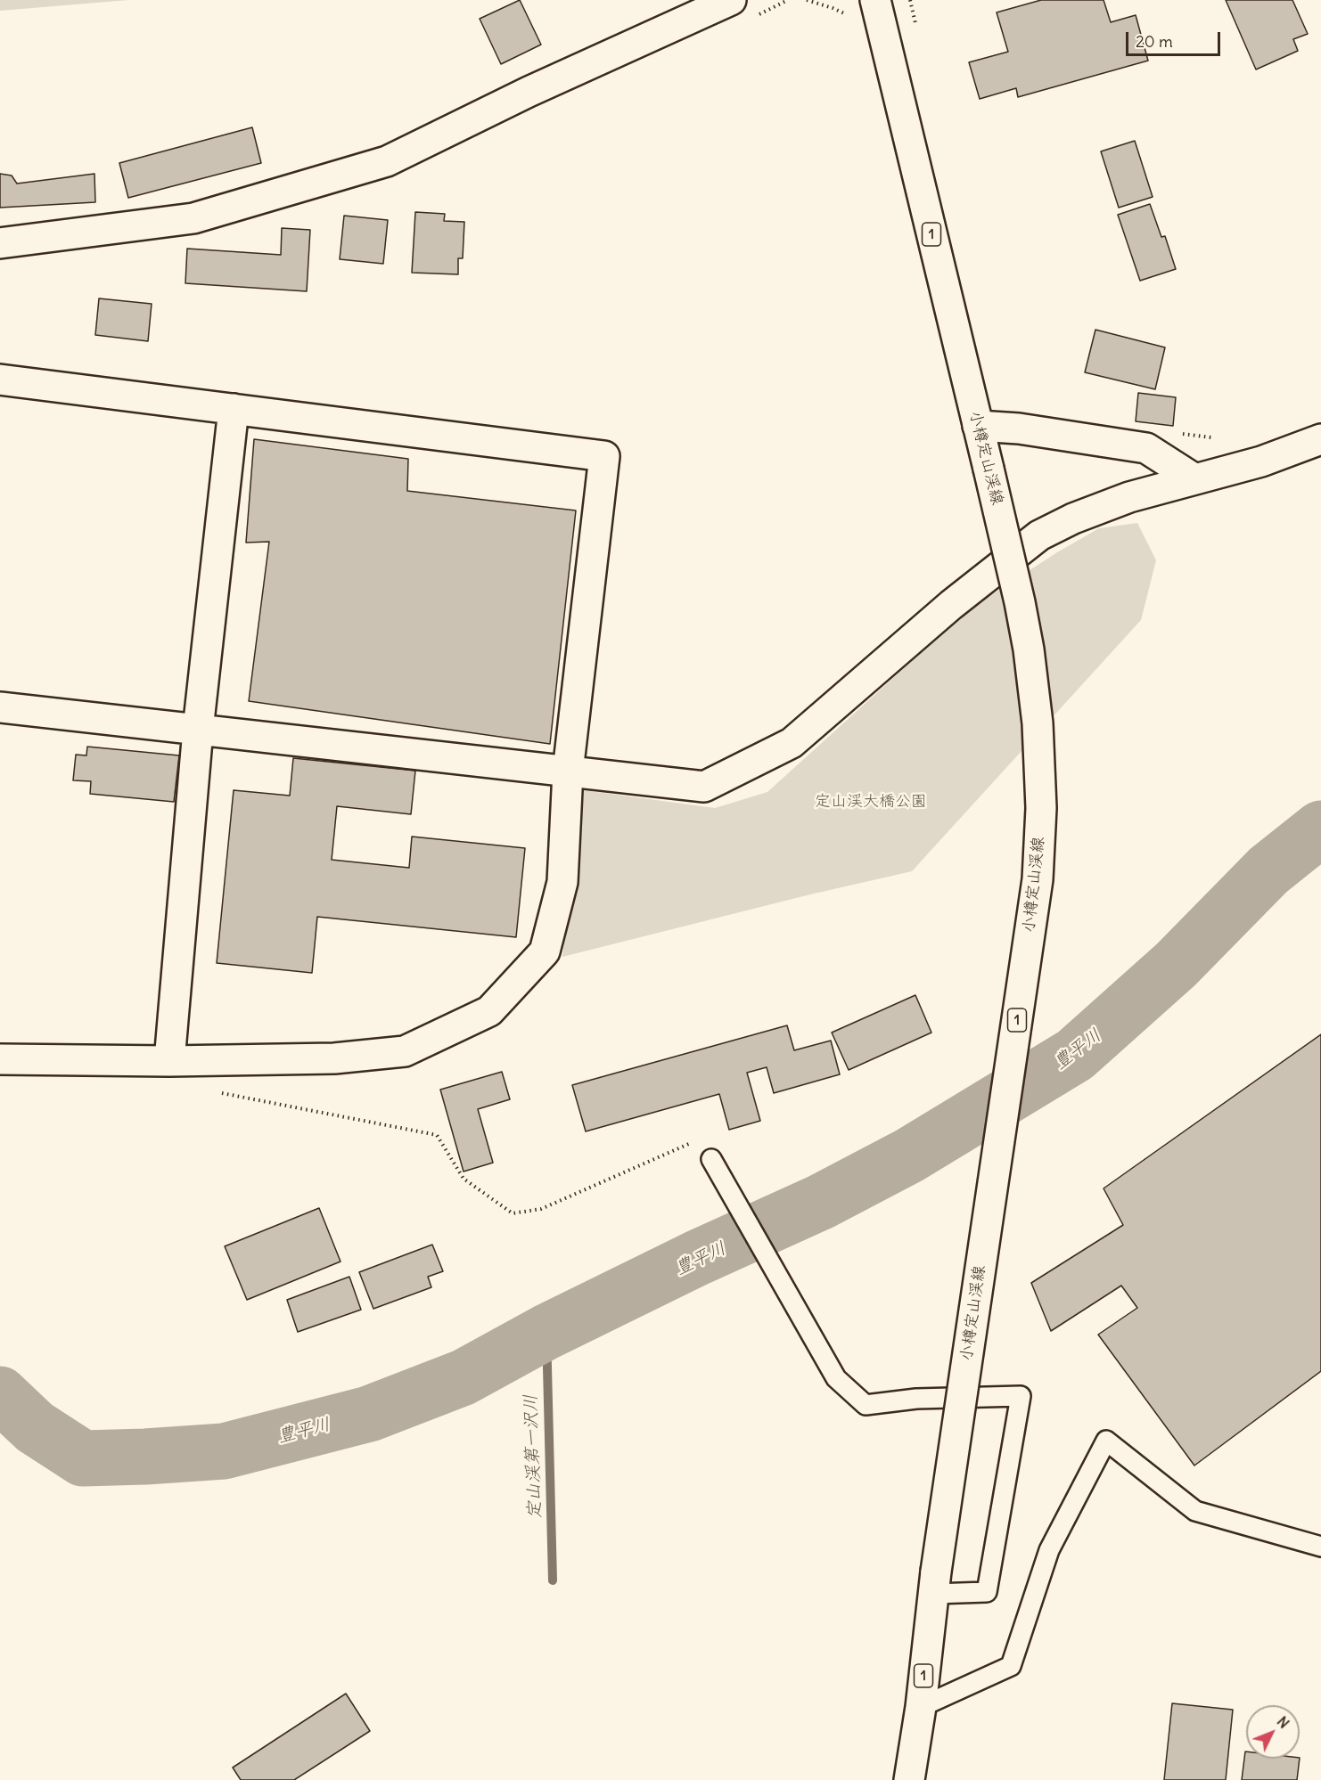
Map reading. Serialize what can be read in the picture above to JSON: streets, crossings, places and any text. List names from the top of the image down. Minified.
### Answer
{"streets":{"street":["1","小樽定山渓線"]},"water":["豊平川","定山渓第一沢川"],"parks":["定山渓大橋公園"],"scale_bar":"20 m","north":"top right"}
